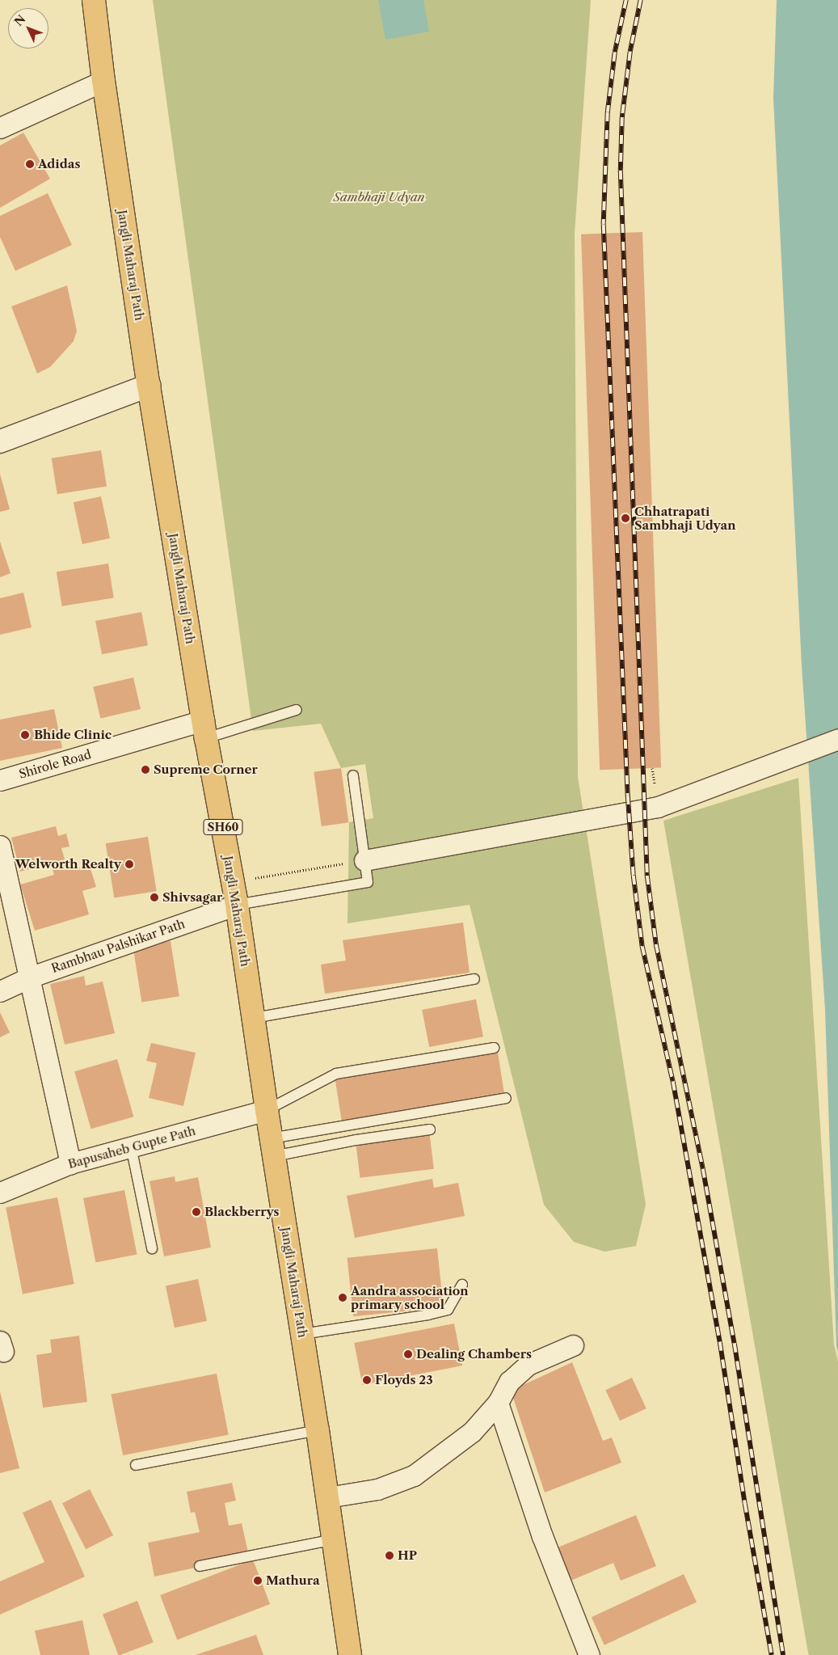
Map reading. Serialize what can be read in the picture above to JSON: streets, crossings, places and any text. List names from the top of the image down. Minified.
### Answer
{"streets":{"main road":["Jangli Maharaj Path","SH60"],"street":["Shirole Road","Rambhau Palshikar Path","Bapusaheb Gupte Path"]},"crossings":[["Jangli Maharaj Path","Shirole Road"],["Jangli Maharaj Path","Rambhau Palshikar Path"],["Jangli Maharaj Path","Bapusaheb Gupte Path"]],"parks":["Sambhaji Udyan"],"places":["Adidas","Chhatrapati Sambhaji Udyan","Bhide Clinic","Supreme Corner","Welworth Realty","Shivsagar","Blackberrys","Aandra association primary school","Dealing Chambers","Floyds 23","HP","Mathura"],"north":"top left"}
